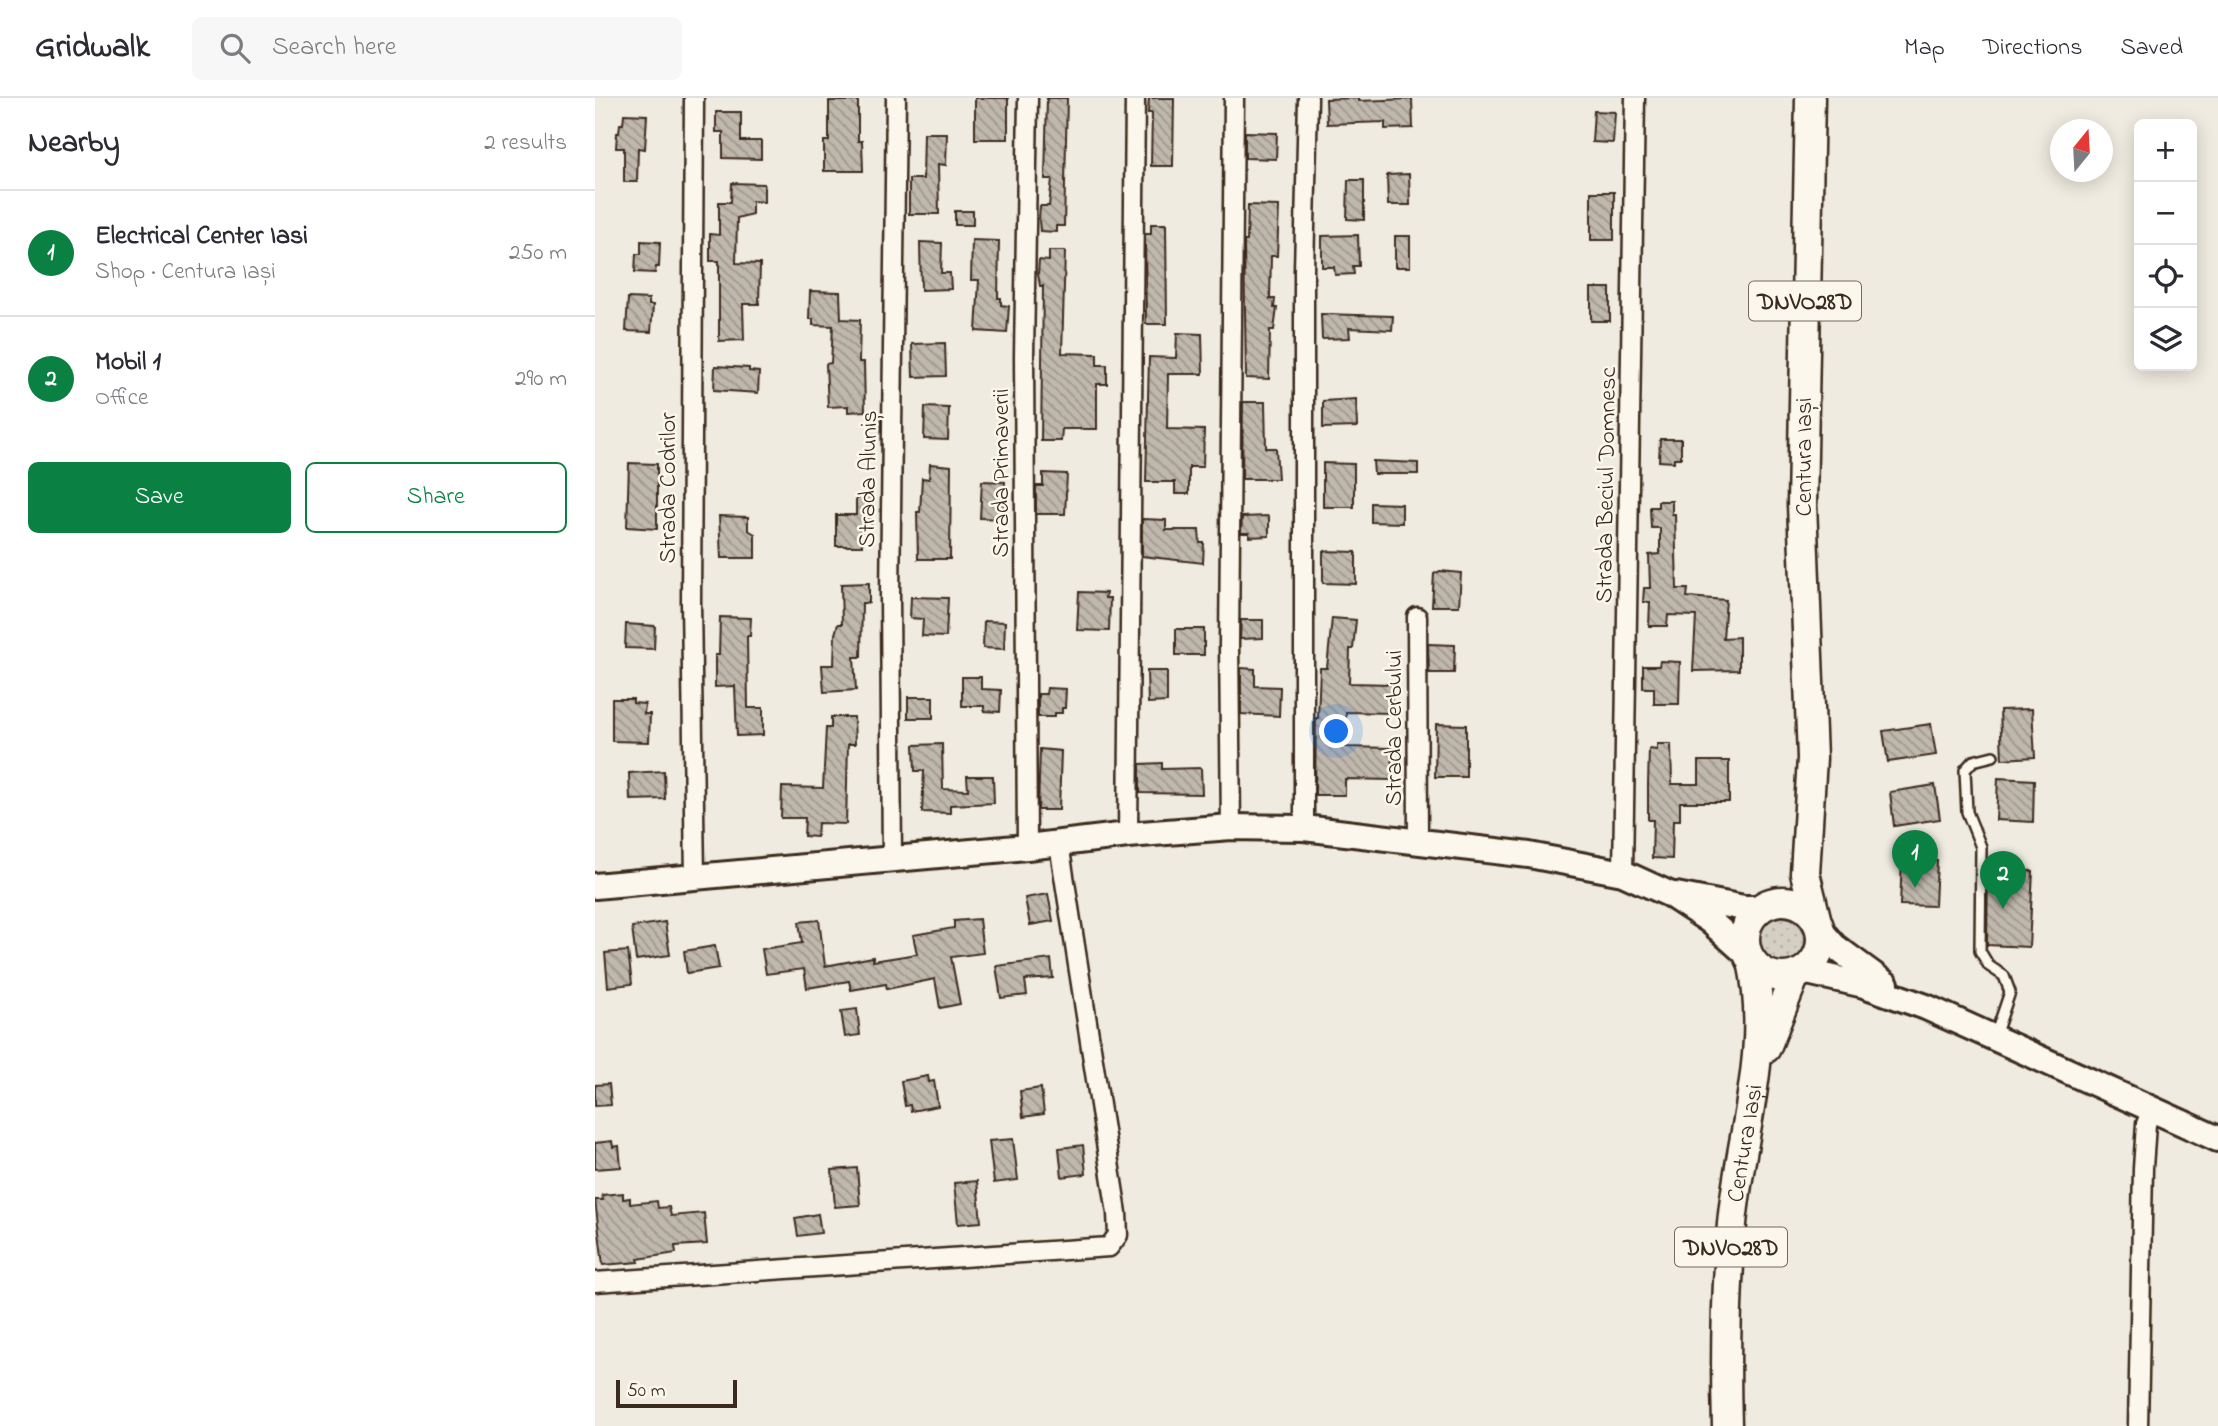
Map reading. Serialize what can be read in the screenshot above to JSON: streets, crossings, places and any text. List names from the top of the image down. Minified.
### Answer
{"streets":{"main road":["DNVO28D","Centura Iași"],"street":["Strada Primaverii","Strada Aluniș","Strada Beciul Domnesc","Strada Codrilor","Strada Cerbului"]},"scale_bar":"50 m","north":"top","page":{"header":"Gridwalk","search":"Search here","nav":["Map","Directions","Saved"],"heading":["Nearby","2 results"],"map_buttons":["+","−"],"list":[{"mark":"1","name":"Electrical Center Iasi","note":"Shop · Centura Iași","value":"250 m"},{"mark":"2","name":"Mobil 1","note":"Office","value":"290 m"}],"buttons":["Save","Share"],"pins":["1","2"],"scale":"50 m"}}
